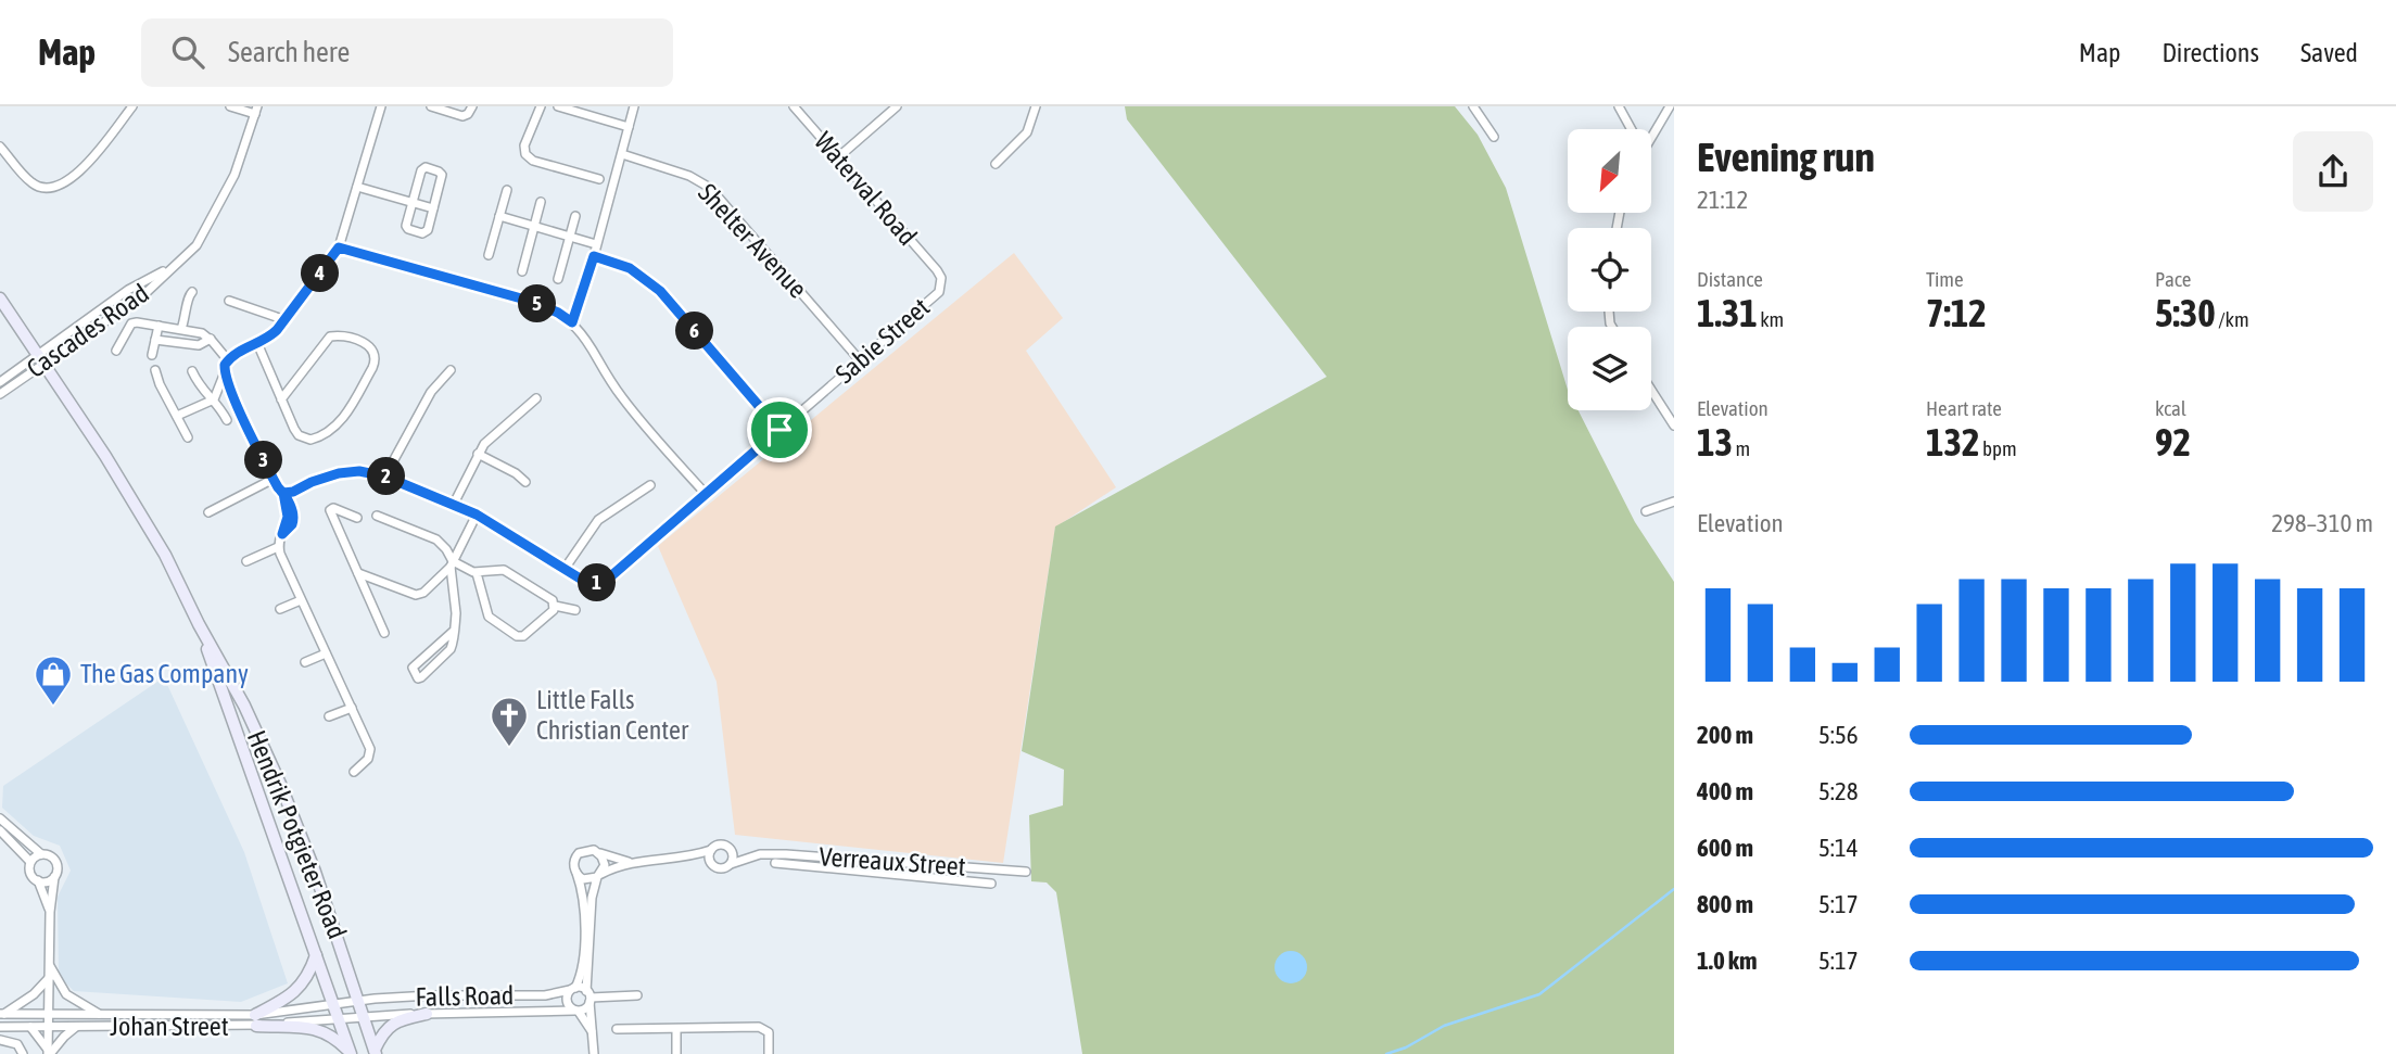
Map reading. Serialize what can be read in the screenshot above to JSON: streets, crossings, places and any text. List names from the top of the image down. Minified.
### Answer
{"streets":{"main road":["Hendrik Potgieter Road"],"street":["Waterval Road","Shelter Avenue","Cascades Road","Sabie Street","Verreaux Street","Falls Road","Johan Street"]},"crossings":[["Waterval Road","Sabie Street"],["Shelter Avenue","Sabie Street"],["Cascades Road","Hendrik Potgieter Road"],["Hendrik Potgieter Road","Falls Road"],["Hendrik Potgieter Road","Johan Street"],["Falls Road","Johan Street"]],"places":{"shop":["The Gas Company"],"church":["Little Falls Christian Center"]},"north":"bottom left","page":{"header":"Map","search":"Search here","nav":["Map","Directions","Saved"],"heading":["Evening run","21:12"],"stats":[["Distance","1.31 km"],["Time","7:12"],["Pace","5:30 /km"],["Elevation","13 m"],["Heart rate","132 bpm"],["kcal","92"]],"pins":["4","5","6","3","2","1"],"chart":["Elevation","298–310 m"],"list":[{"name":"200 m","note":"5:56"},{"name":"400 m","note":"5:28"},{"name":"600 m","note":"5:14"},{"name":"800 m","note":"5:17"},{"name":"1.0 km","note":"5:17"}]}}
